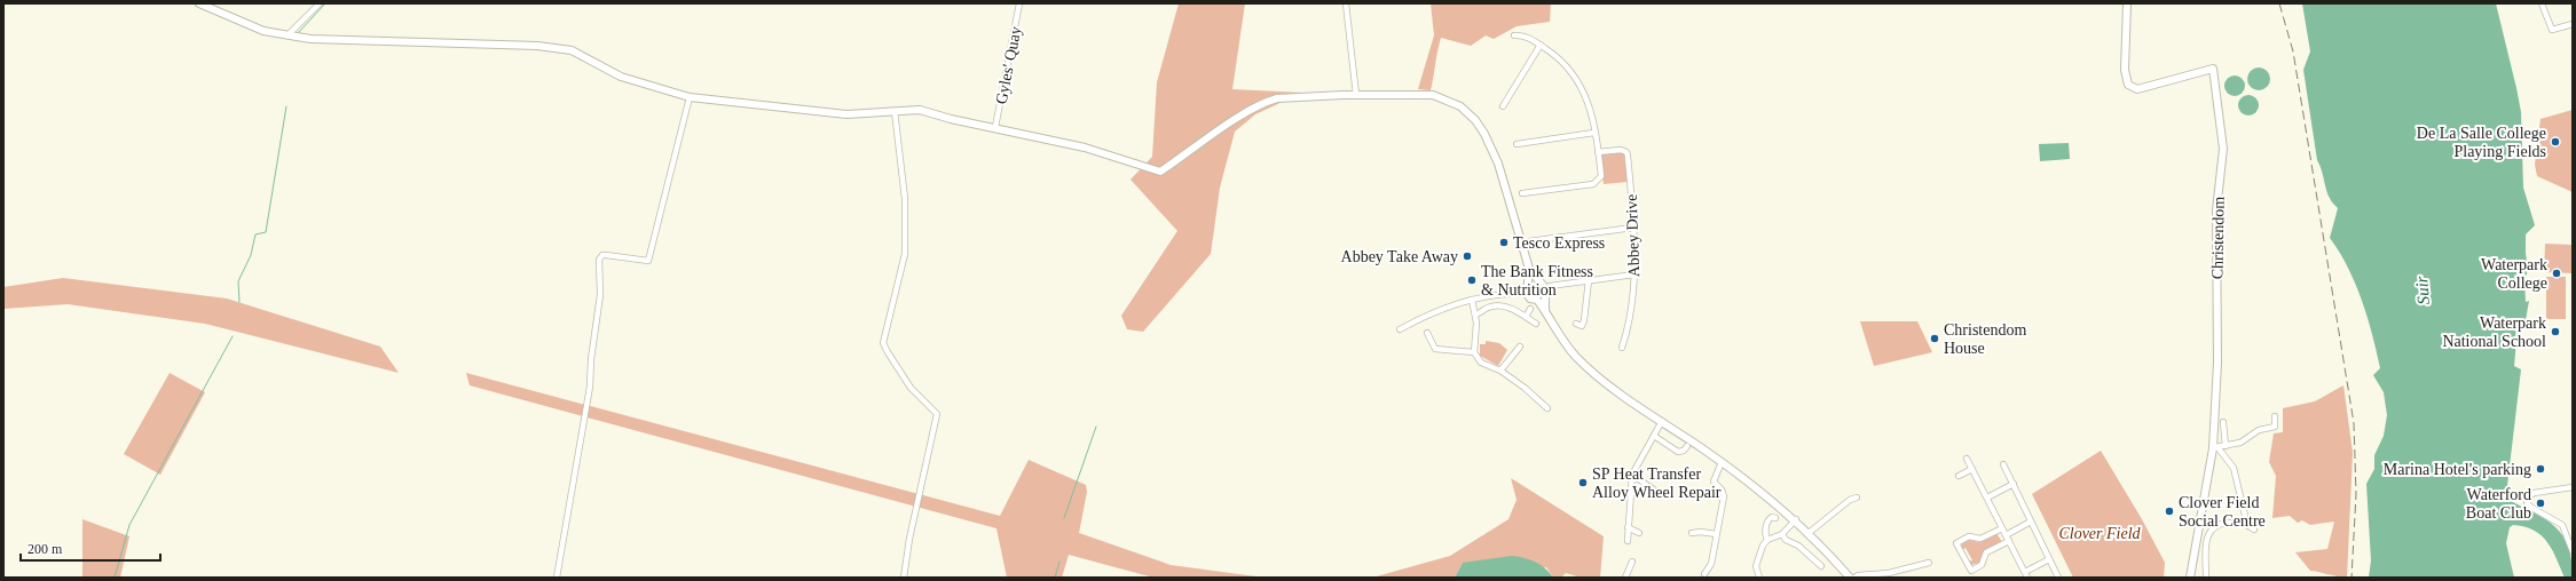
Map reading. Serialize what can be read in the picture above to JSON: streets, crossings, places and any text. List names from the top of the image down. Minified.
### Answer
{"streets":{"street":["Gyles' Quay","Abbey Drive","Christendom"]},"water":["Suir"],"parks":["Clover Field"],"places":["De La Salle College Playing Fields","Tesco Express","Abbey Take Away","Waterpark College","The Bank Fitness & Nutrition","Waterpark National School","Christendom House","Marina Hotel's parking","SP Heat Transfer Alloy Wheel Repair","Waterford Boat Club","Clover Field Social Centre"],"scale_bar":"200 m"}
